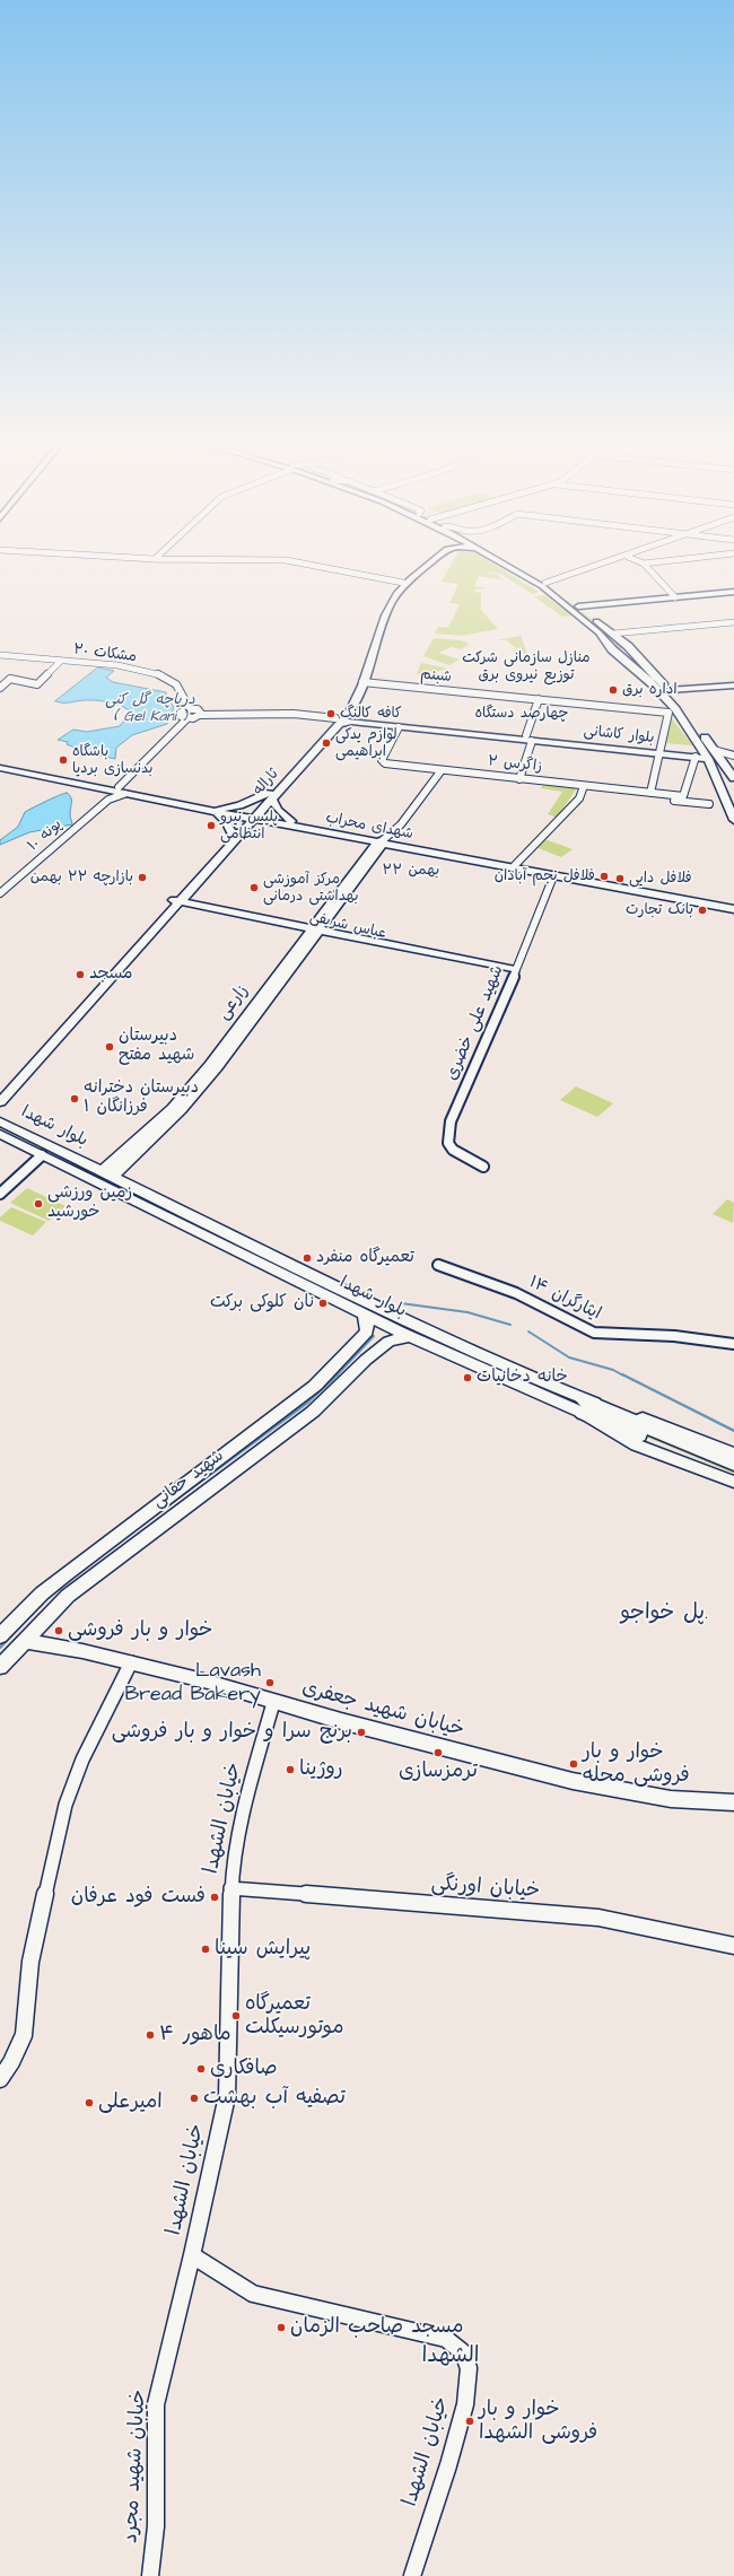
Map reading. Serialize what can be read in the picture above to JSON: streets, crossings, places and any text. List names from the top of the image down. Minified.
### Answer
{"streets":{"main road":["بلوار کاشانی","ثاراله","شهدای محراب","عباس شریفی","زارعی","بلوار شهدا","شهید حقانی","خیابان شهید جعفری"],"street":["مشکات ۲۰","شبنم","زاگرس ۲","پونه ۱۰","شهید علی خضری","ایثارگران ۱۴","خیابان الشهدا","خیابان اورنگی","خیابان شهید مجرد"]},"crossings":[["شبنم","ثاراله"],["بلوار کاشانی","زاگرس ۲"],["بلوار کاشانی","ثاراله"],["ثاراله","شهدای محراب"],["ثاراله","عباس شریفی"],["شهدای محراب","پونه ۱۰"],["شهدای محراب","زارعی"],["شهدای محراب","شهید علی خضری"],["عباس شریفی","زارعی"],["عباس شریفی","شهید علی خضری"],["زارعی","بلوار شهدا"],["بلوار شهدا","شهید حقانی"],["شهید حقانی","خیابان شهید جعفری"],["خیابان شهید جعفری","خیابان الشهدا"],["خیابان الشهدا","خیابان اورنگی"],["خیابان الشهدا","خیابان شهید مجرد"]],"districts":["منازل سازمانی شرکت توزیع نیروی برق","چهارصد دستگاه","۲۲ بهمن","پل خواجو.","الشهدا"],"water":["دریاچه گل کنی ( Gel Kani )"],"places":["اداره برق","کافه کالنگ","لوازم یدکی ابراهیمی","باشگاه بدنسازی بردیا","پلیس نیرو انتظامی","فلافل نجم آبادان","بازارچه ۲۲ بهمن","فلافل دایی","مرکز آموزشی بهداشتی درمانی","بانک تجارت","مسجد","دبیرستان شهید مفتح","دبیرستان دخترانه فرزانگان ۱","زمین ورزشی خورشید","تعمیرگاه منفرد","نان کلوکی برکت","خانه دخانیات","خوار و بار فروشی","Lavash Bread Bakery","برنج سرا و خوار و بار فروشی","ترمزسازی","خوار و بار فروشی محله","روژینا","فست فود عرفان","پیرایش سینا","تعمیرگاه موتورسیکلت","ماهور ۴","صافکاری","تصفیه آب بهشت","امیرعلی","مسجد صاحب الزمان","خوار و بار فروشی الشهدا"]}
